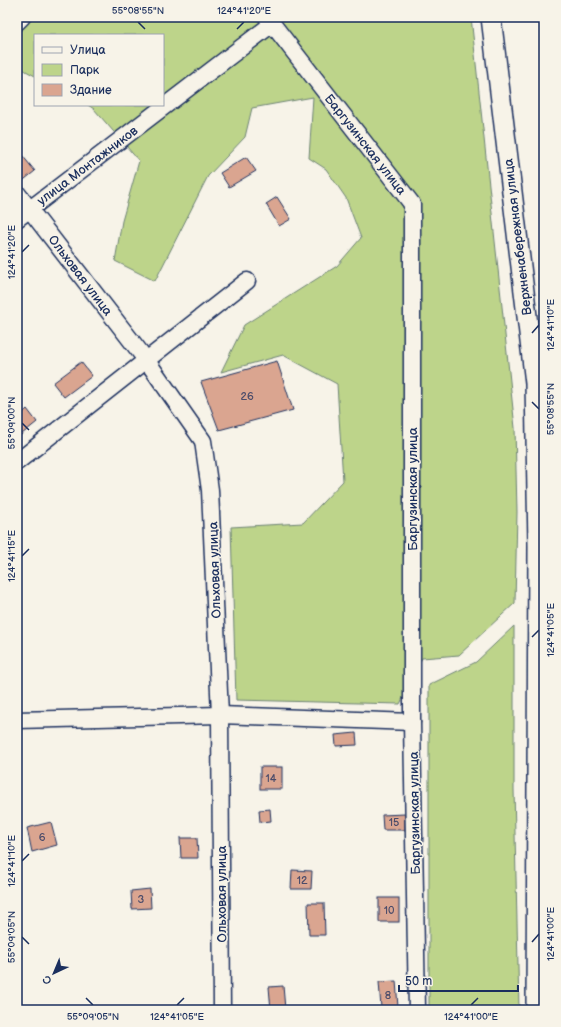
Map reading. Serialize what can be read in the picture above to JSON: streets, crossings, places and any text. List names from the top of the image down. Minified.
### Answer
{"streets":{"street":["Баргузинская улица","улица Монтажников","Верхненабережная улица","Ольховая улица"]},"crossings":[["Баргузинская улица","улица Монтажников"],["улица Монтажников","Ольховая улица"]],"house_numbers":["26","14","15","6","12","3","10","8"],"legend":["Улица","Парк","Здание"],"scale_bar":"50 m","north":"bottom left","coordinates":["55°08'55\"N","124°41'20\"E","124°41'10\"E","55°09'00\"N","124°41'15\"E","124°41'05\"E","124°41'00\"E","55°09'05\"N"]}
